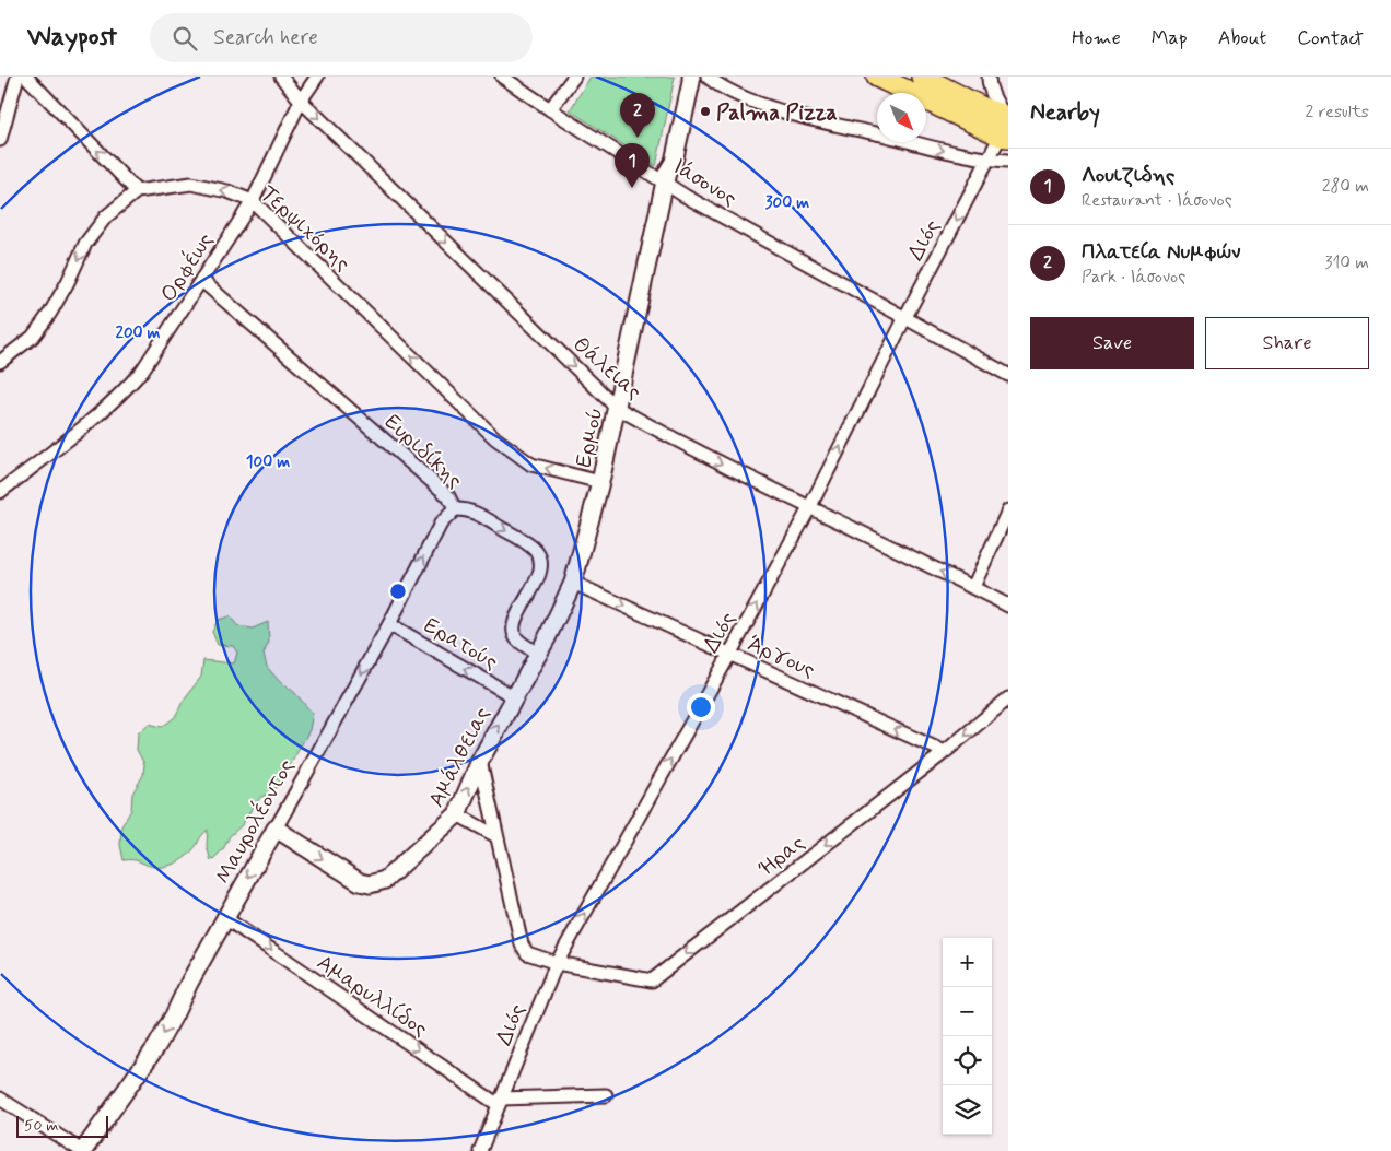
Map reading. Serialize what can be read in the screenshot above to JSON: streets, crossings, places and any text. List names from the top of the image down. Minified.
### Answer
{"streets":{"street":["Ιάσονος","Τερψιχόρης","Διός","Ορφέως","Θάλειας","Ερμού","Ευριδίκης","Ερατούς","Άργους","Αμάλθειας","Μαυρολέοντος","Ήρας","Αμαρυλλίδος"]},"crossings":[["Ιάσονος","Διός"],["Ιάσονος","Ερμού"],["Τερψιχόρης","Ορφέως"],["Τερψιχόρης","Ερμού"],["Διός","Θάλειας"],["Διός","Άργους"],["Διός","Ήρας"],["Διός","Αμαρυλλίδος"],["Ορφέως","Θάλειας"],["Ορφέως","Ευριδίκης"],["Θάλειας","Ερμού"],["Ερμού","Ευριδίκης"],["Ερμού","Ερατούς"],["Ερμού","Άργους"],["Ερμού","Αμάλθειας"],["Ευριδίκης","Μαυρολέοντος"],["Ερατούς","Αμάλθειας"],["Ερατούς","Μαυρολέοντος"],["Άργους","Ήρας"],["Αμάλθειας","Μαυρολέοντος"],["Αμάλθειας","Ήρας"],["Μαυρολέοντος","Αμαρυλλίδος"]],"one_way":["Τερψιχόρης","Ερατούς","Ήρας","Αμαρυλλίδος"],"places":["Palma Pizza"],"scale_bar":"50 m","north":"bottom right","page":{"header":"Waypost","search":"Search here","nav":["Home","Map","About","Contact"],"heading":["Nearby","2 results"],"pins":["2","1"],"list":[{"mark":"1","name":"Λουιζιδης","note":"Restaurant · Ιάσονος","value":"280 m"},{"mark":"2","name":"Πλατεία Νυμφών","note":"Park · Ιάσονος","value":"310 m"}],"buttons":["Save","Share"],"map_buttons":["+","−"],"scale":"50 m"},"rings":["300 m","200 m","100 m"]}
